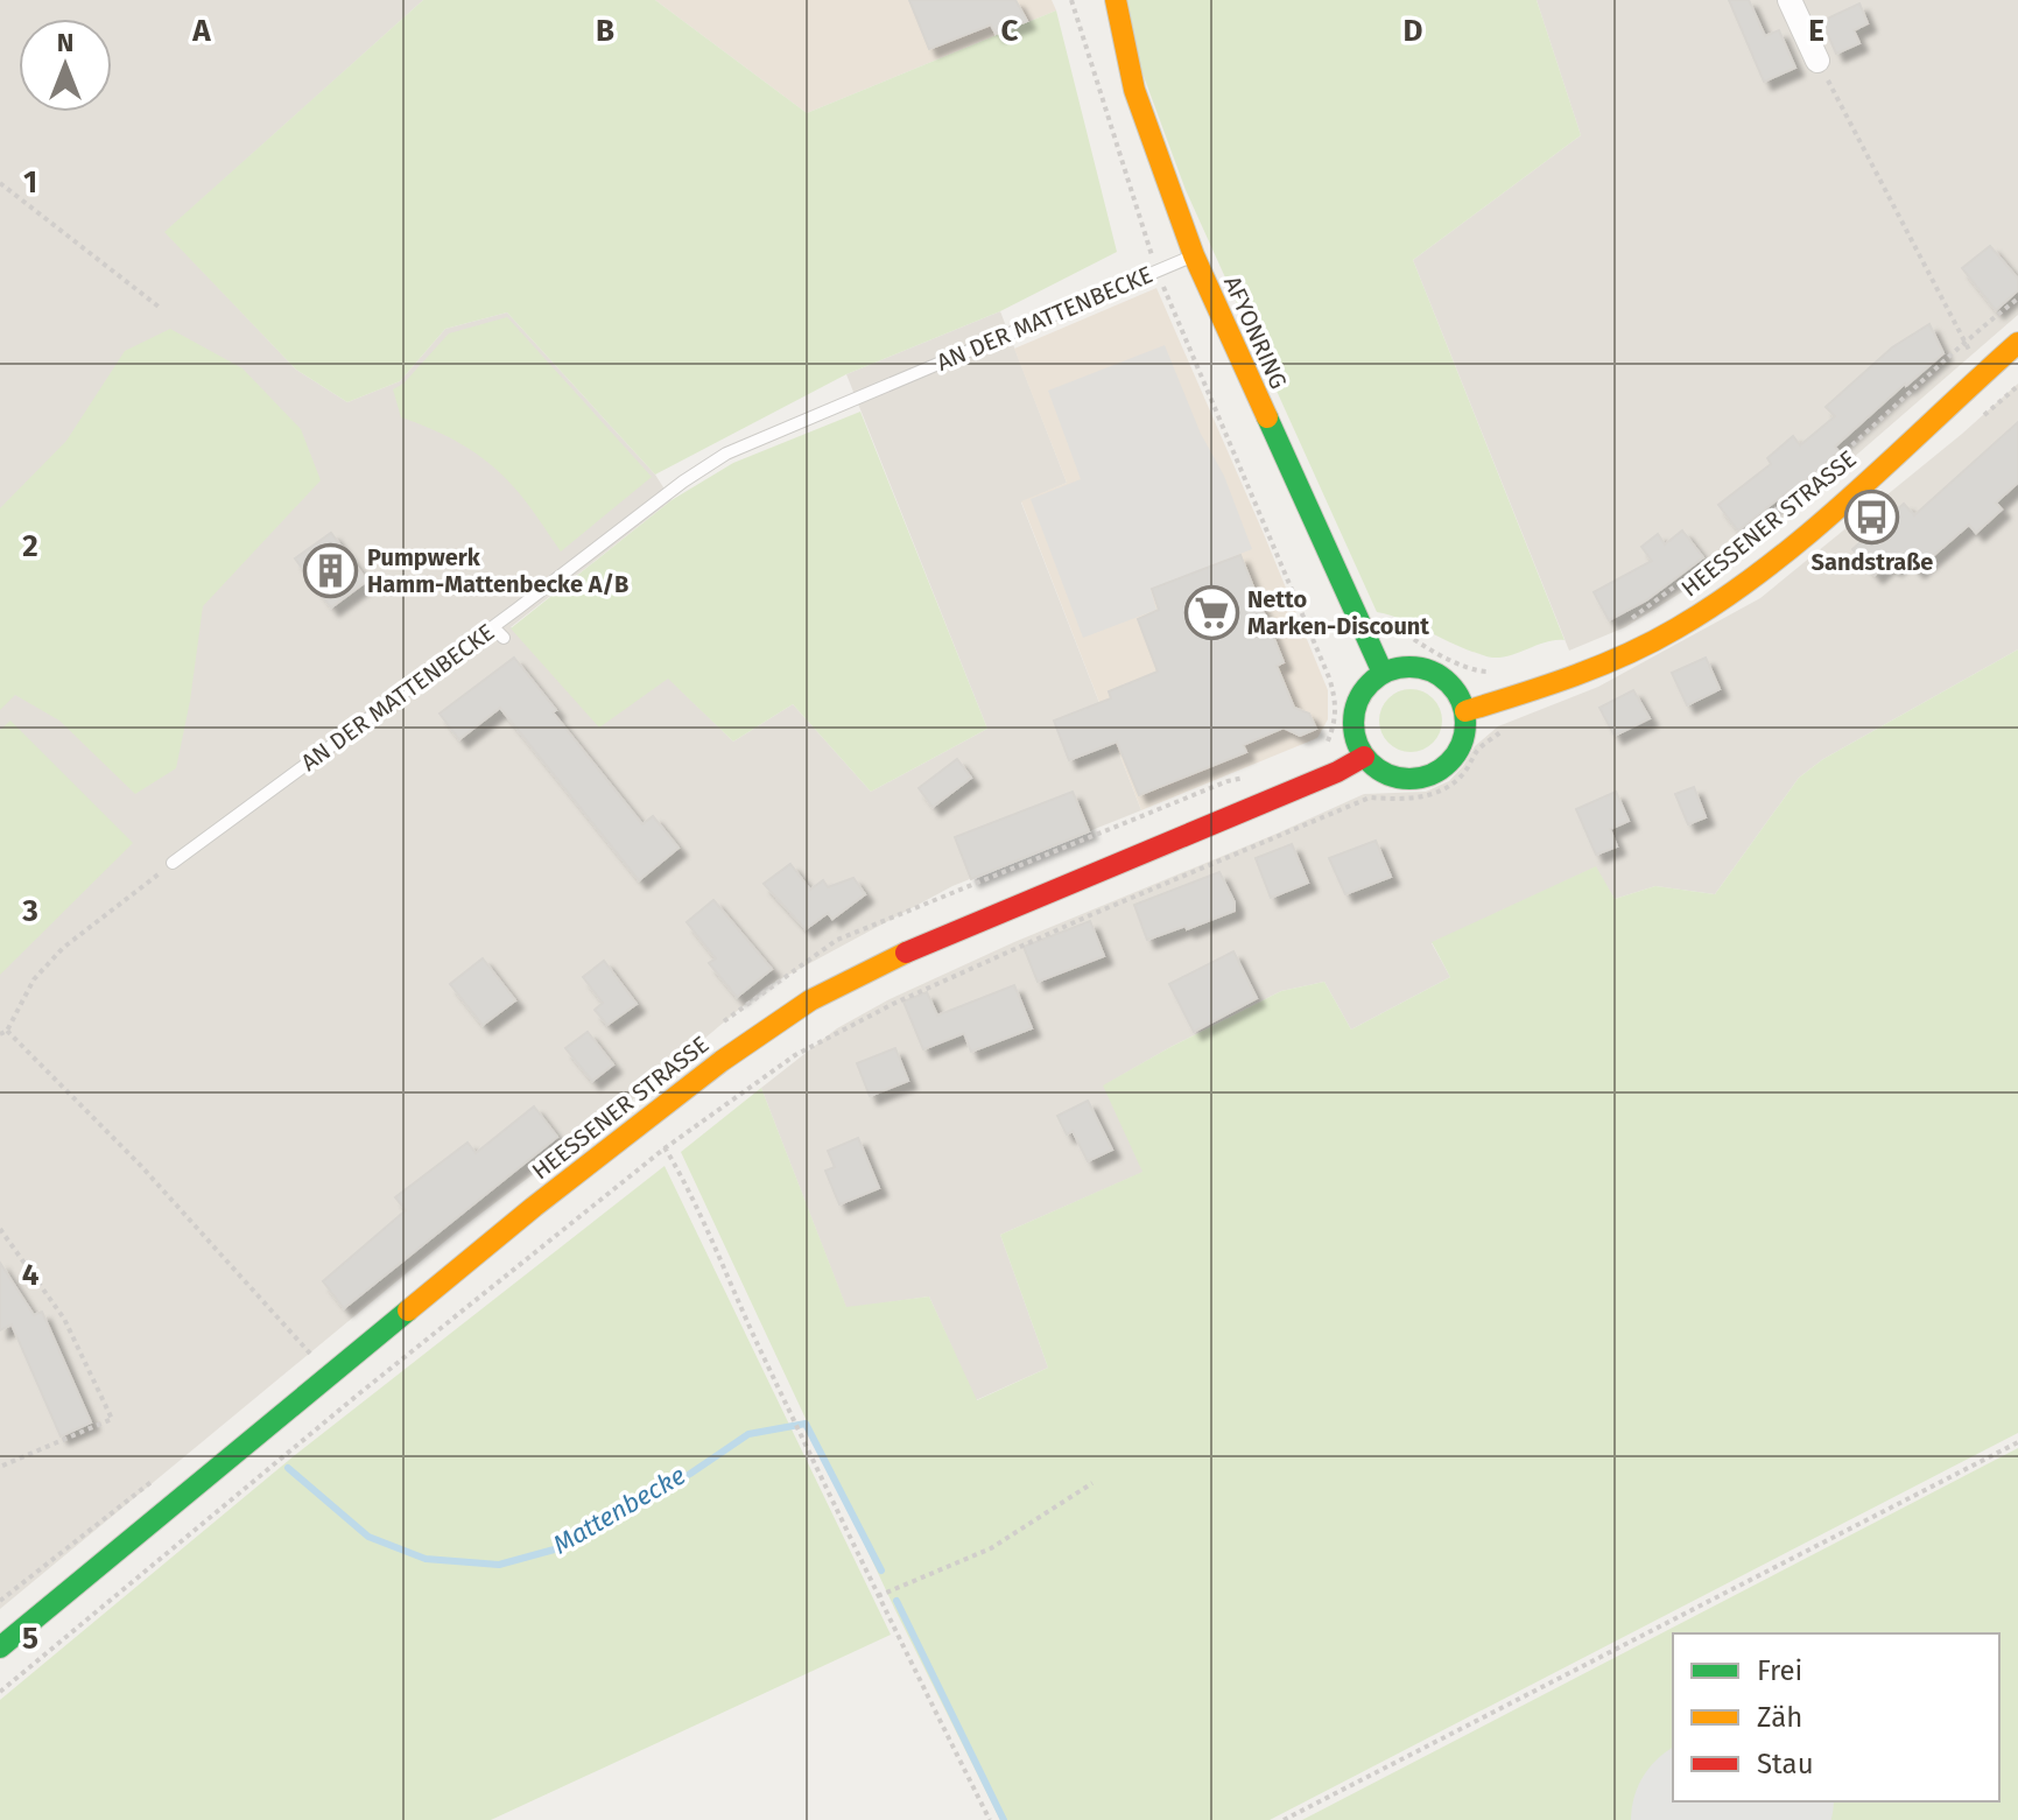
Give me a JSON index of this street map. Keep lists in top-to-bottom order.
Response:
{
  "streets": {
    "main road": ["AFYONRING", "HEESSENER STRASSE"],
    "lane": ["AN DER MATTENBECKE"]
  },
  "crossings": [
    ["AN DER MATTENBECKE", "AFYONRING"],
    ["AFYONRING", "HEESSENER STRASSE"]
  ],
  "water": ["Mattenbecke"],
  "places": {
    "bus stop": ["Sandstraße"],
    "building": ["Pumpwerk Hamm-Mattenbecke A/B"],
    "supermarket": ["Netto Marken-Discount"]
  },
  "legend": ["Frei", "Zäh", "Stau"],
  "north": "top",
  "grid": {
    "columns": [
      "A",
      "B",
      "C",
      "D",
      "E"
    ],
    "rows": [
      "1",
      "2",
      "3",
      "4",
      "5"
    ]
  }
}
